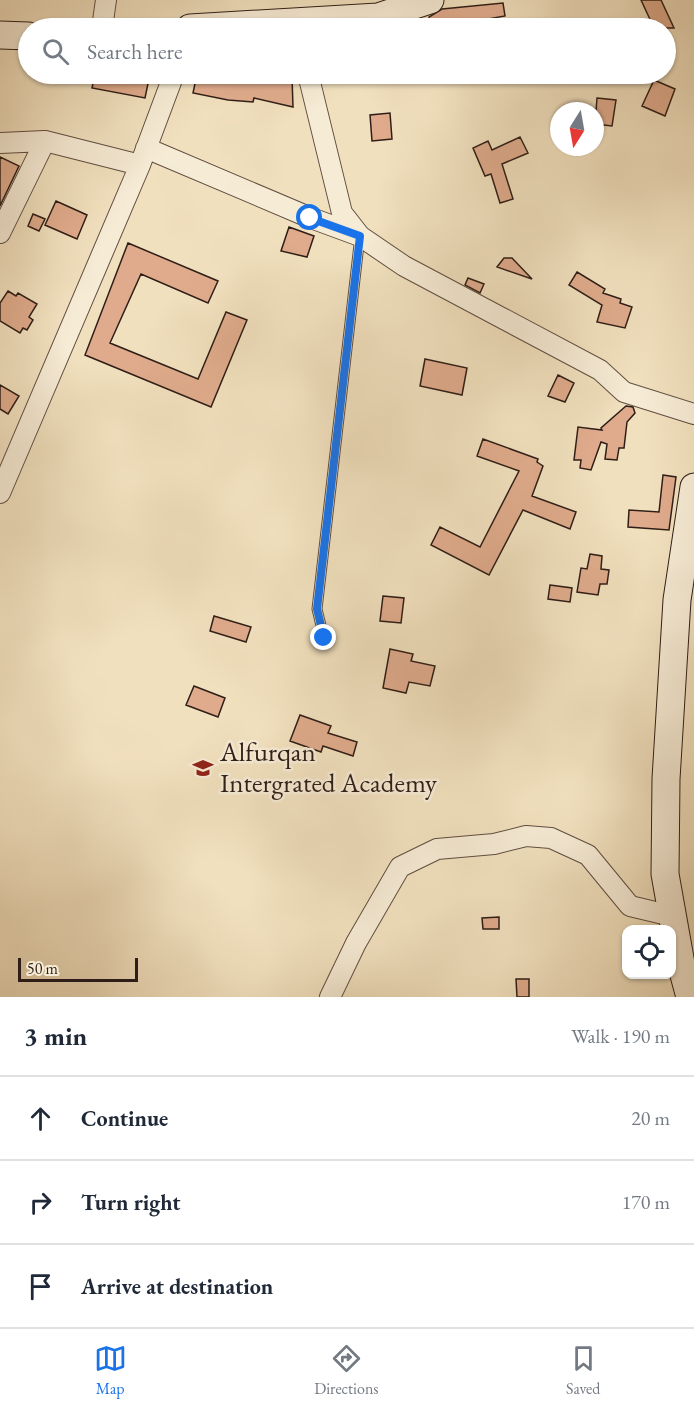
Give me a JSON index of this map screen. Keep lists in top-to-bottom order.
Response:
{
  "places": {
    "school or university": ["Alfurqan Intergrated Academy"]
  },
  "scale_bar": "50 m",
  "north": "bottom",
  "page": {
    "search": "Search here",
    "scale": "50 m",
    "heading": ["3 min", "Walk · 190 m"],
    "list": [
      ["Continue", "20 m"],
      ["Turn right", "170 m"],
      "Arrive at destination"
    ],
    "nav": ["Map", "Directions", "Saved"]
  }
}
